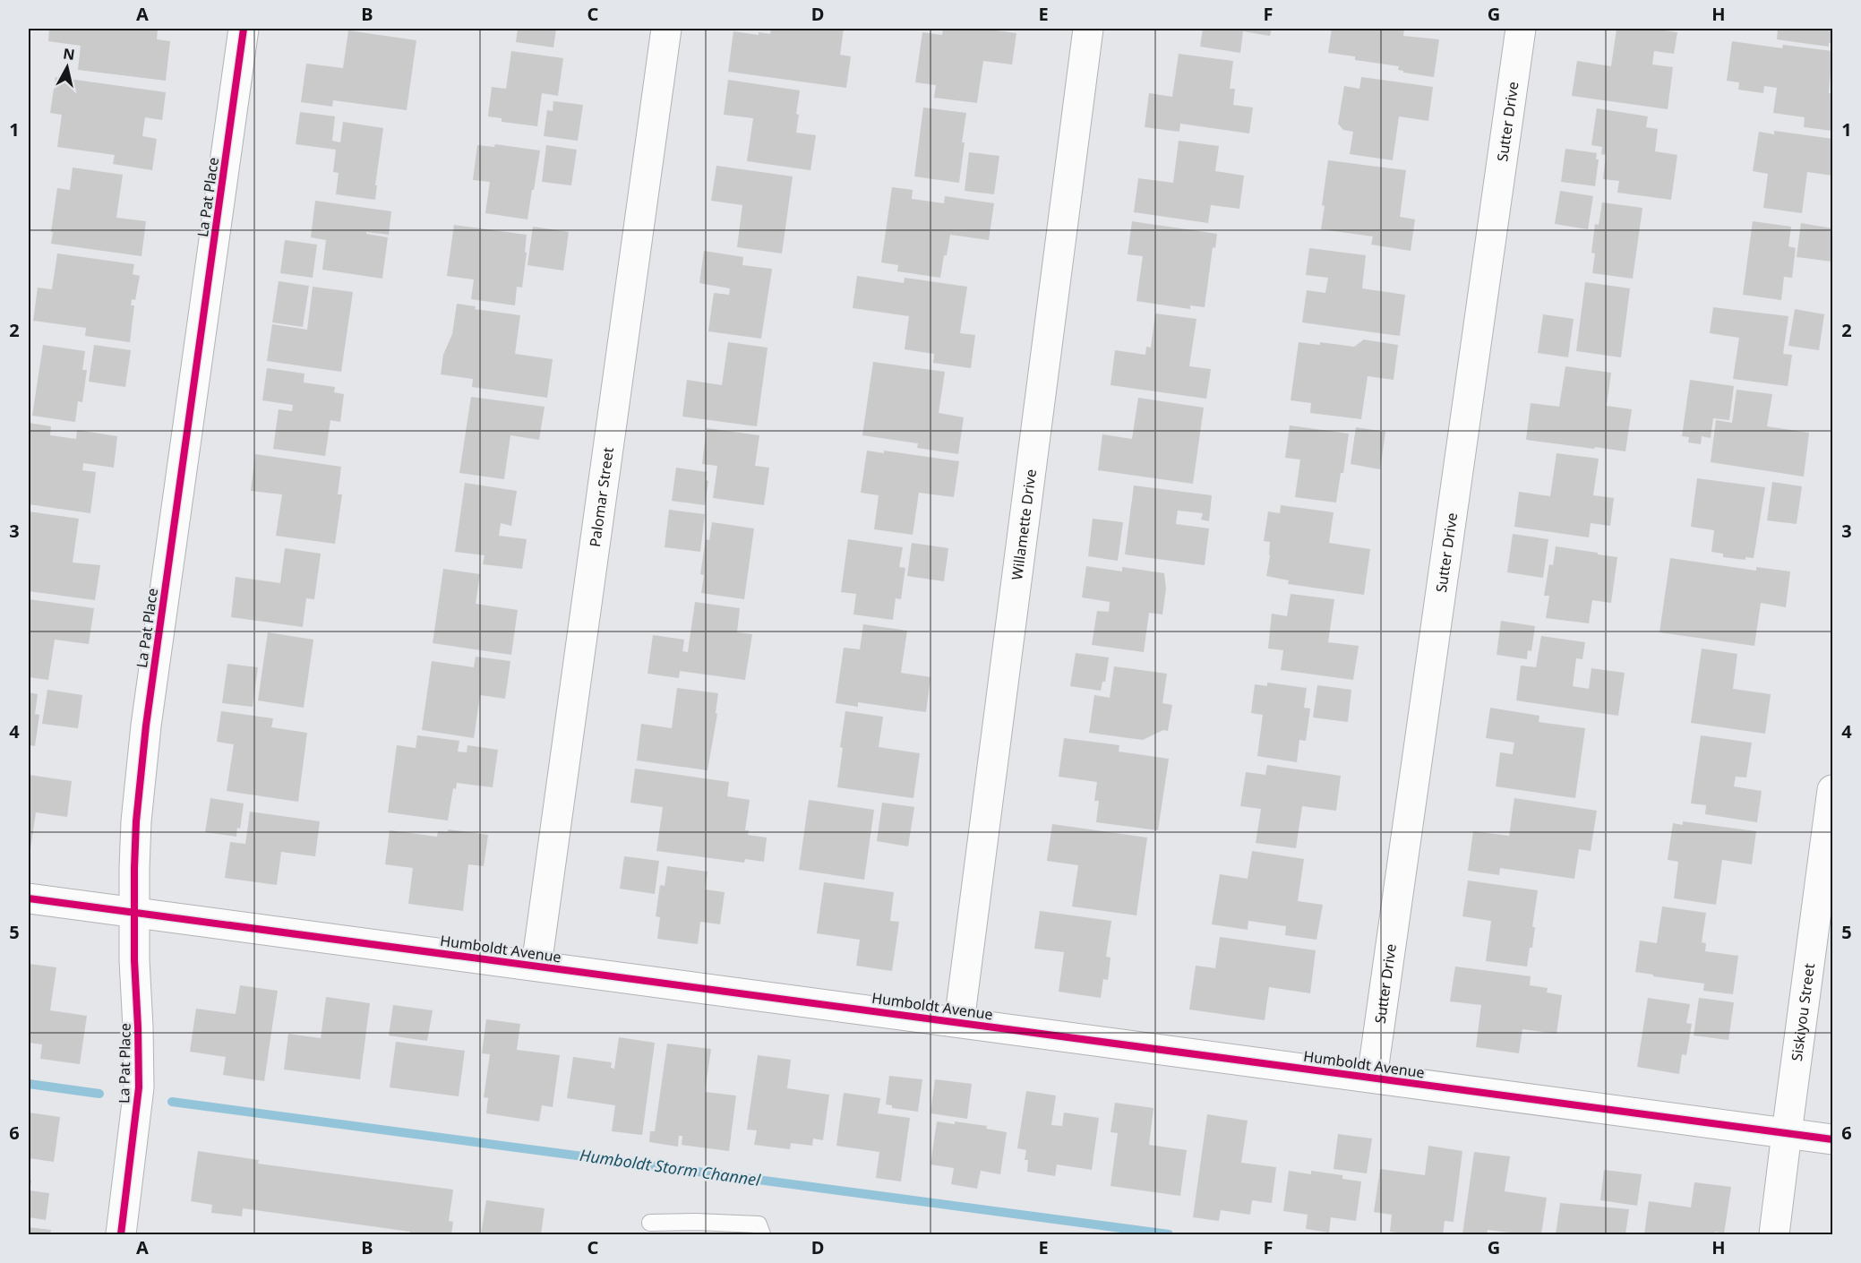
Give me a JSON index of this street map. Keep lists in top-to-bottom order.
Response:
{
  "streets": {
    "street": [
      "Sutter Drive",
      "La Pat Place",
      "Palomar Street",
      "Willamette Drive",
      "Humboldt Avenue",
      "Siskiyou Street"
    ]
  },
  "crossings": [
    ["Sutter Drive", "Humboldt Avenue"],
    ["La Pat Place", "Humboldt Avenue"],
    ["Palomar Street", "Humboldt Avenue"],
    ["Willamette Drive", "Humboldt Avenue"],
    ["Humboldt Avenue", "Siskiyou Street"]
  ],
  "water": ["Humboldt Storm Channel"],
  "north": "top",
  "grid": {
    "columns": [
      "A",
      "B",
      "C",
      "D",
      "E",
      "F",
      "G",
      "H"
    ],
    "rows": [
      "1",
      "2",
      "3",
      "4",
      "5",
      "6"
    ]
  }
}
